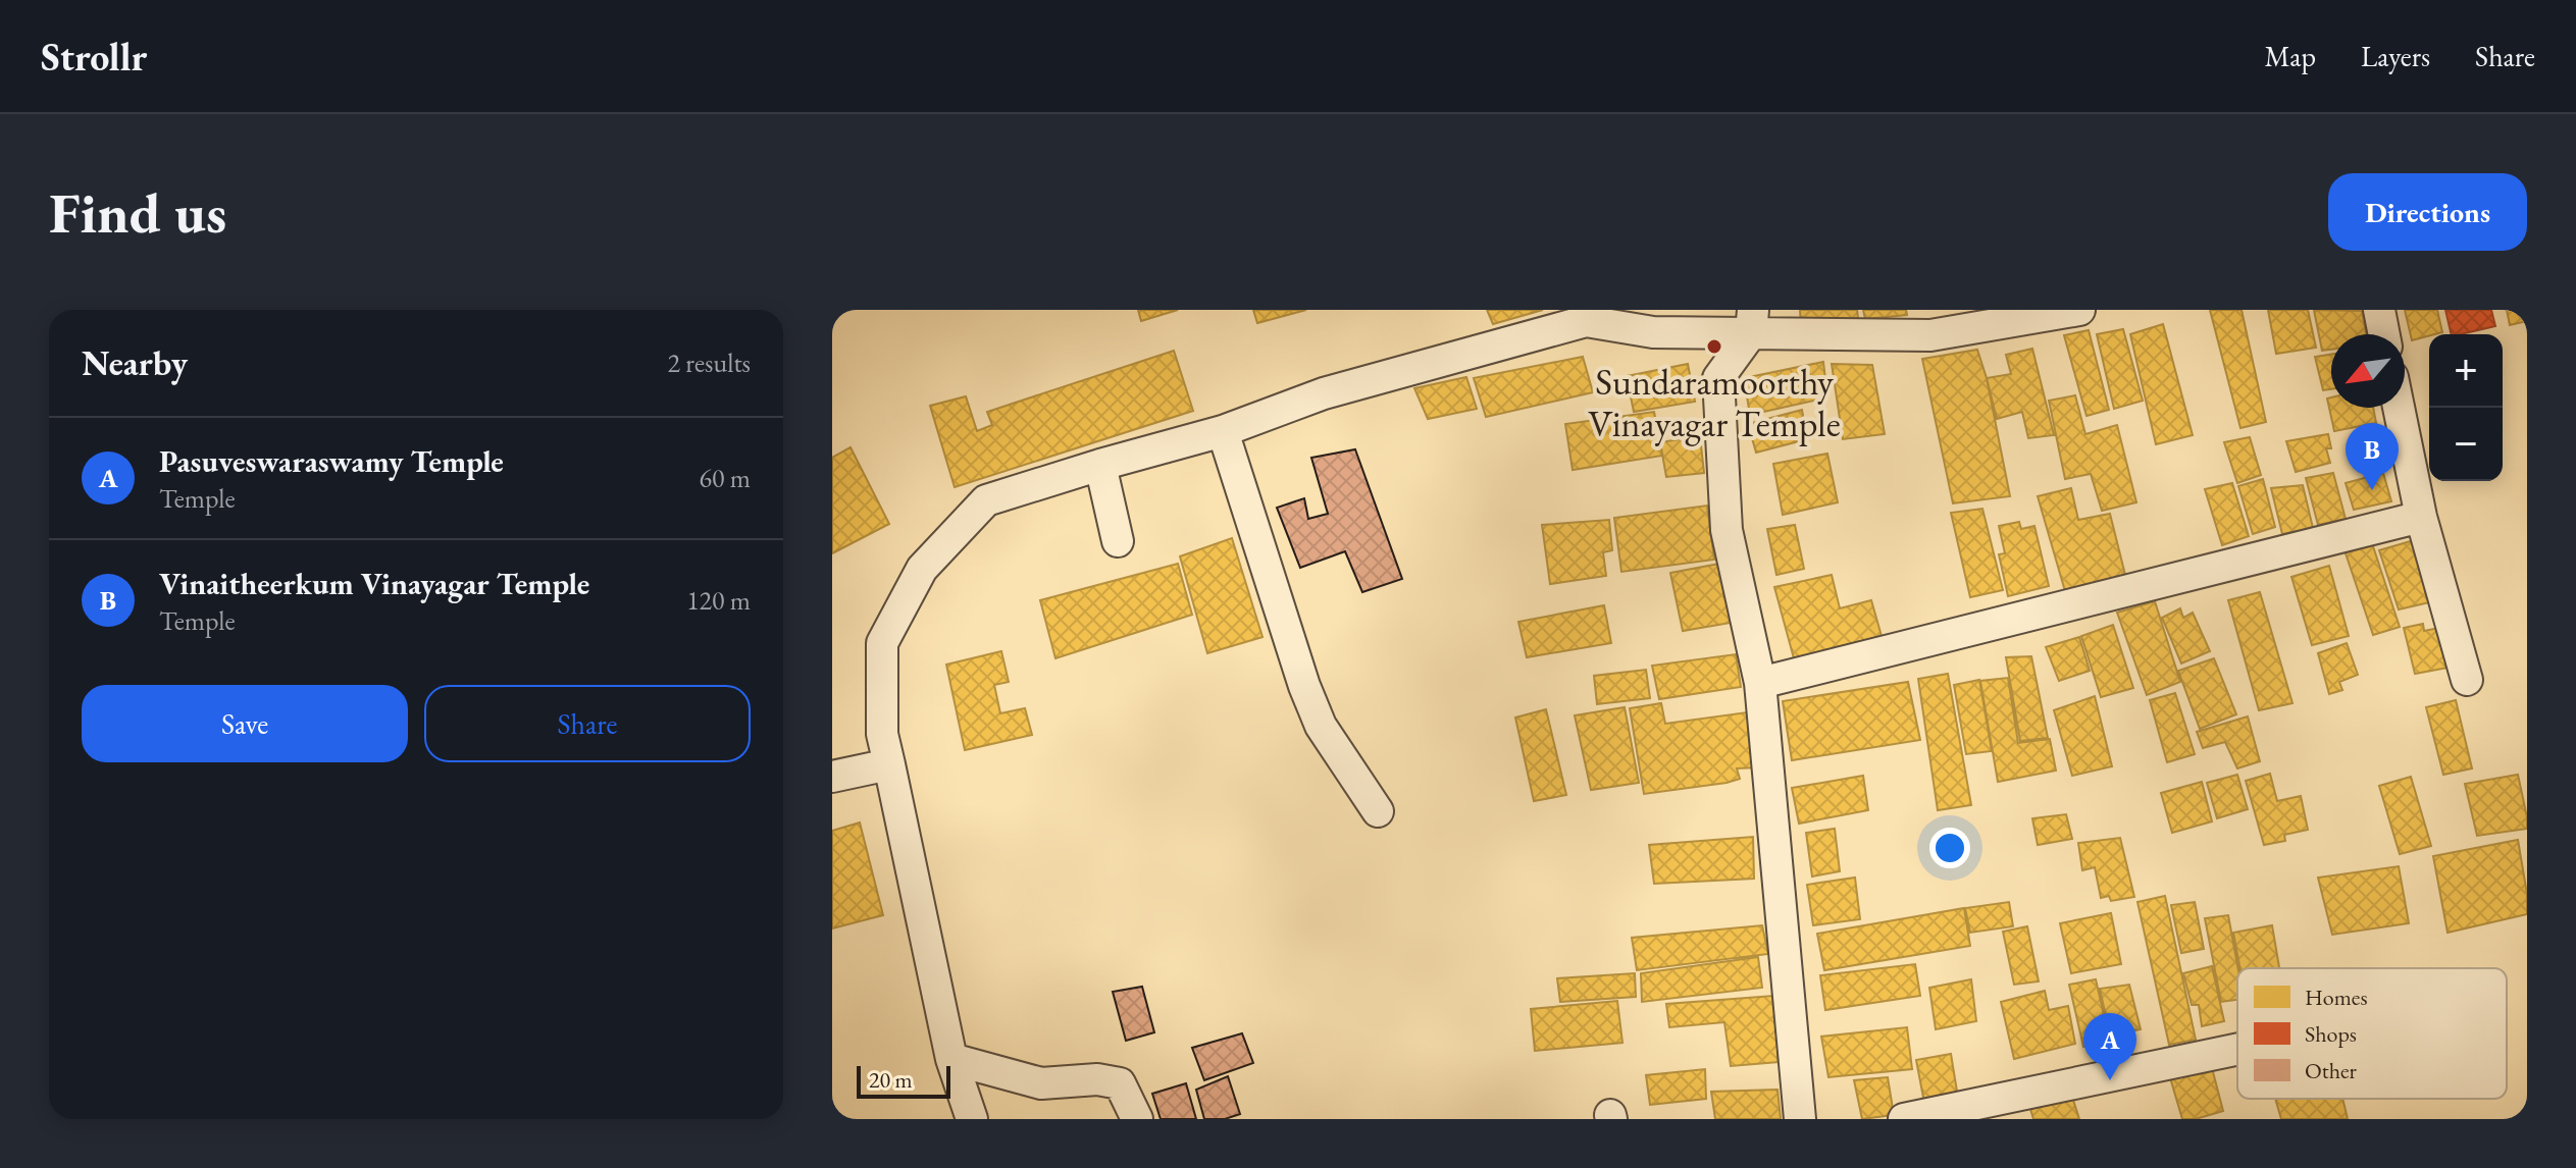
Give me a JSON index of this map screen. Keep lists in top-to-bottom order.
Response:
{
  "places": ["Sundaramoorthy Vinayagar Temple"],
  "legend": ["Homes", "Shops", "Other"],
  "scale_bar": "20 m",
  "north": "bottom left",
  "page": {
    "header": "Strollr",
    "nav": ["Map", "Layers", "Share"],
    "buttons": [
      "Directions",
      ["Save", "Share"]
    ],
    "title": "Find us",
    "heading": ["Nearby", "2 results"],
    "map_buttons": ["+", "−"],
    "list": [
      {
        "mark": "A",
        "name": "Pasuveswaraswamy Temple",
        "note": "Temple",
        "value": "60 m"
      },
      {
        "mark": "B",
        "name": "Vinaitheerkum Vinayagar Temple",
        "note": "Temple",
        "value": "120 m"
      }
    ],
    "pins": ["B", "A"],
    "scale": "20 m"
  }
}
